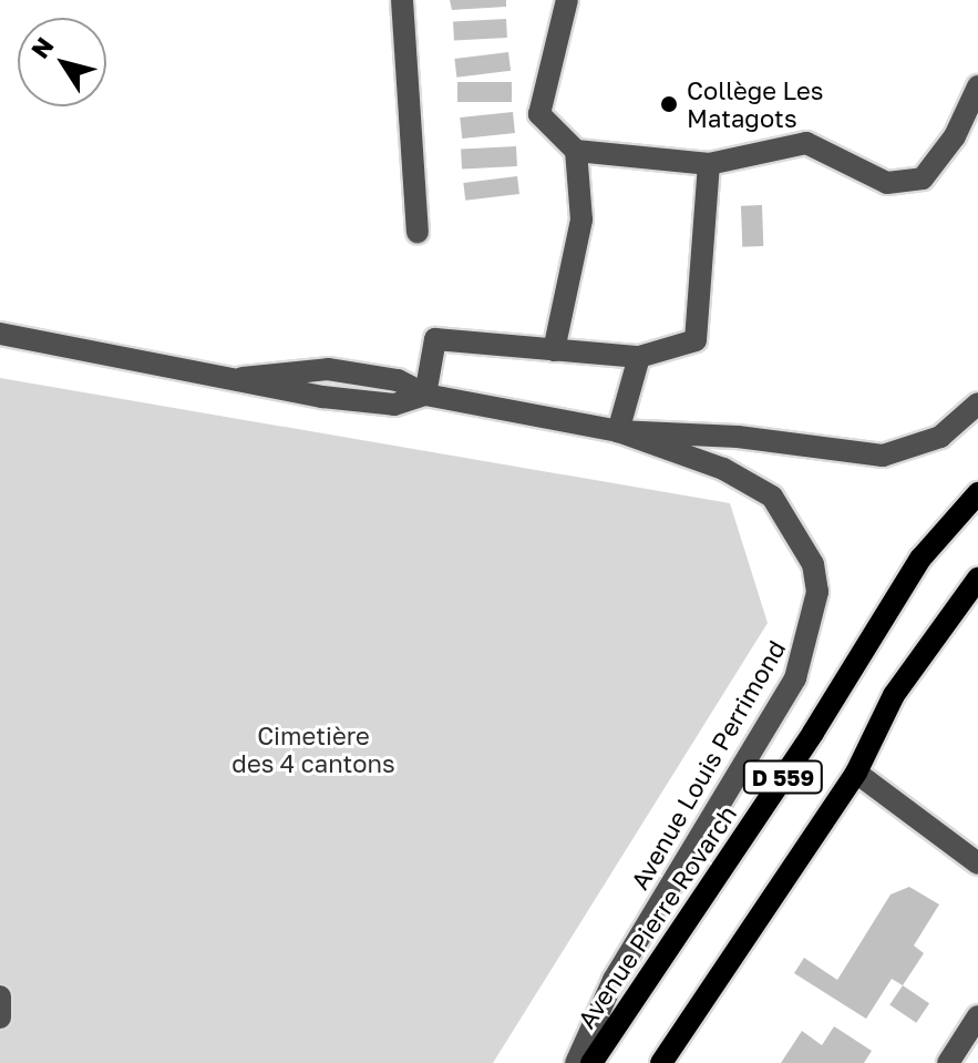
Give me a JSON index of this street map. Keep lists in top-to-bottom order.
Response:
{
  "streets": {
    "main road": ["D 559", "Avenue Pierre Rovarch"],
    "street": ["Avenue Louis Perrimond"]
  },
  "parks": ["Cimetière des 4 cantons"],
  "places": ["Collège Les Matagots"],
  "north": "top left"
}
